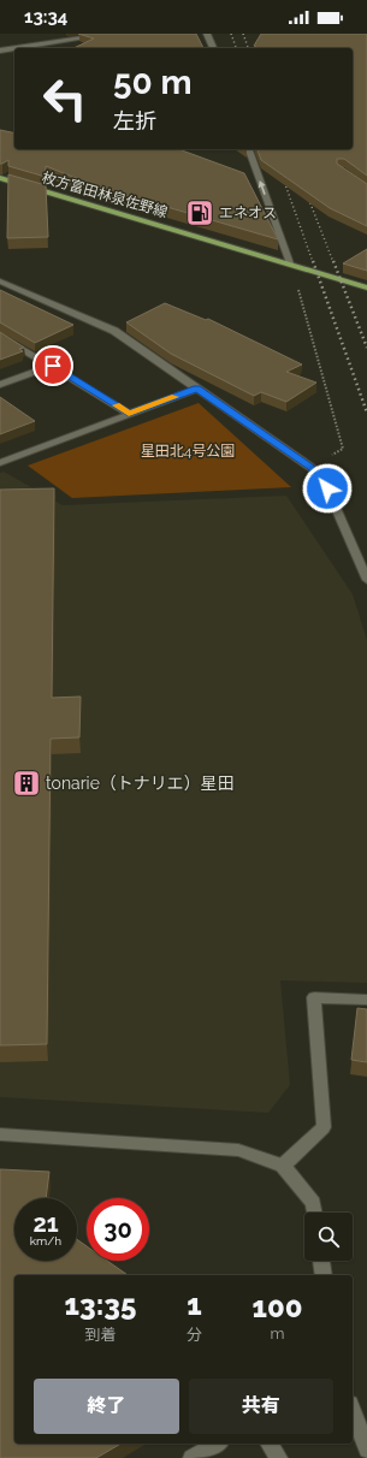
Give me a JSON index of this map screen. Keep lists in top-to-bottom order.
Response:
{
  "streets": {
    "main road": ["枚方富田林泉佐野線"]
  },
  "parks": ["星田北4号公園"],
  "places": {
    "fuel station": ["エネオス"],
    "building": ["tonarie（トナリエ）星田"]
  },
  "page": {
    "status": "13:34",
    "turn": ["50 m", "左折"],
    "speed": "21 km/h",
    "limit": "30",
    "eta": [
      "13:35",
      "到着",
      "1",
      "分",
      "100",
      "m"
    ],
    "buttons": ["終了", "共有"]
  }
}
